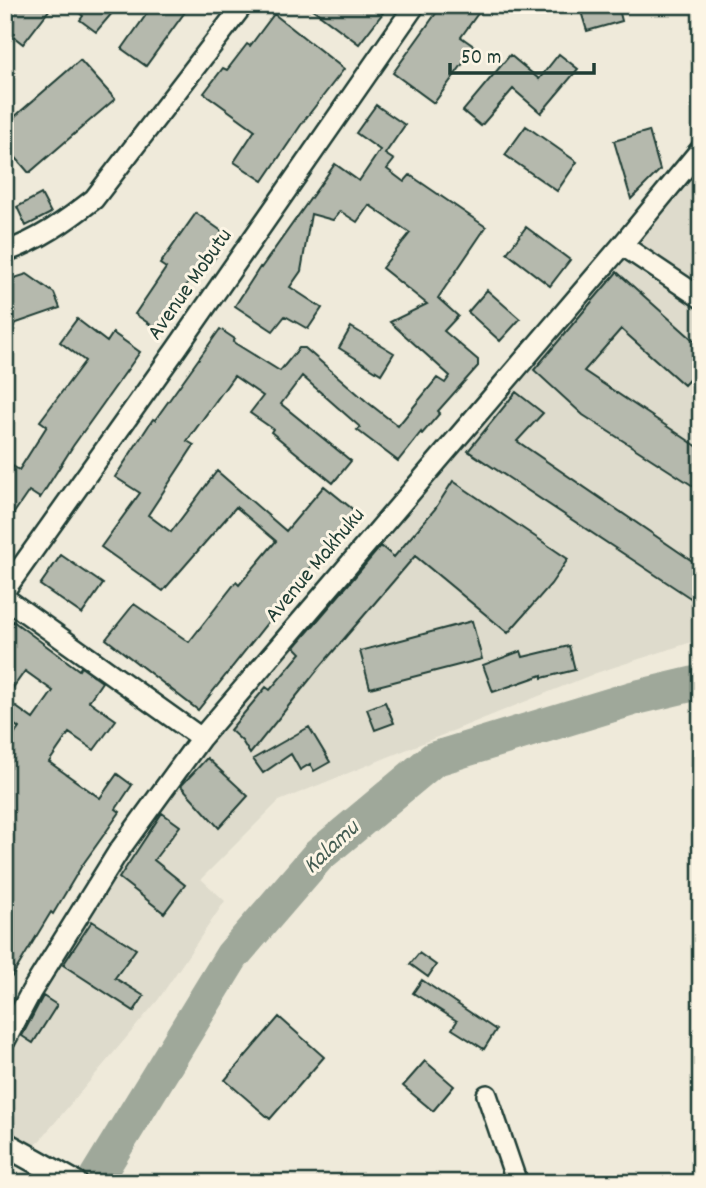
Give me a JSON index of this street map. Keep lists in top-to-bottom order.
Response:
{
  "streets": {
    "street": ["Avenue Mobutu", "Avenue Makhuku"]
  },
  "water": ["Kalamu"],
  "scale_bar": "50 m"
}
